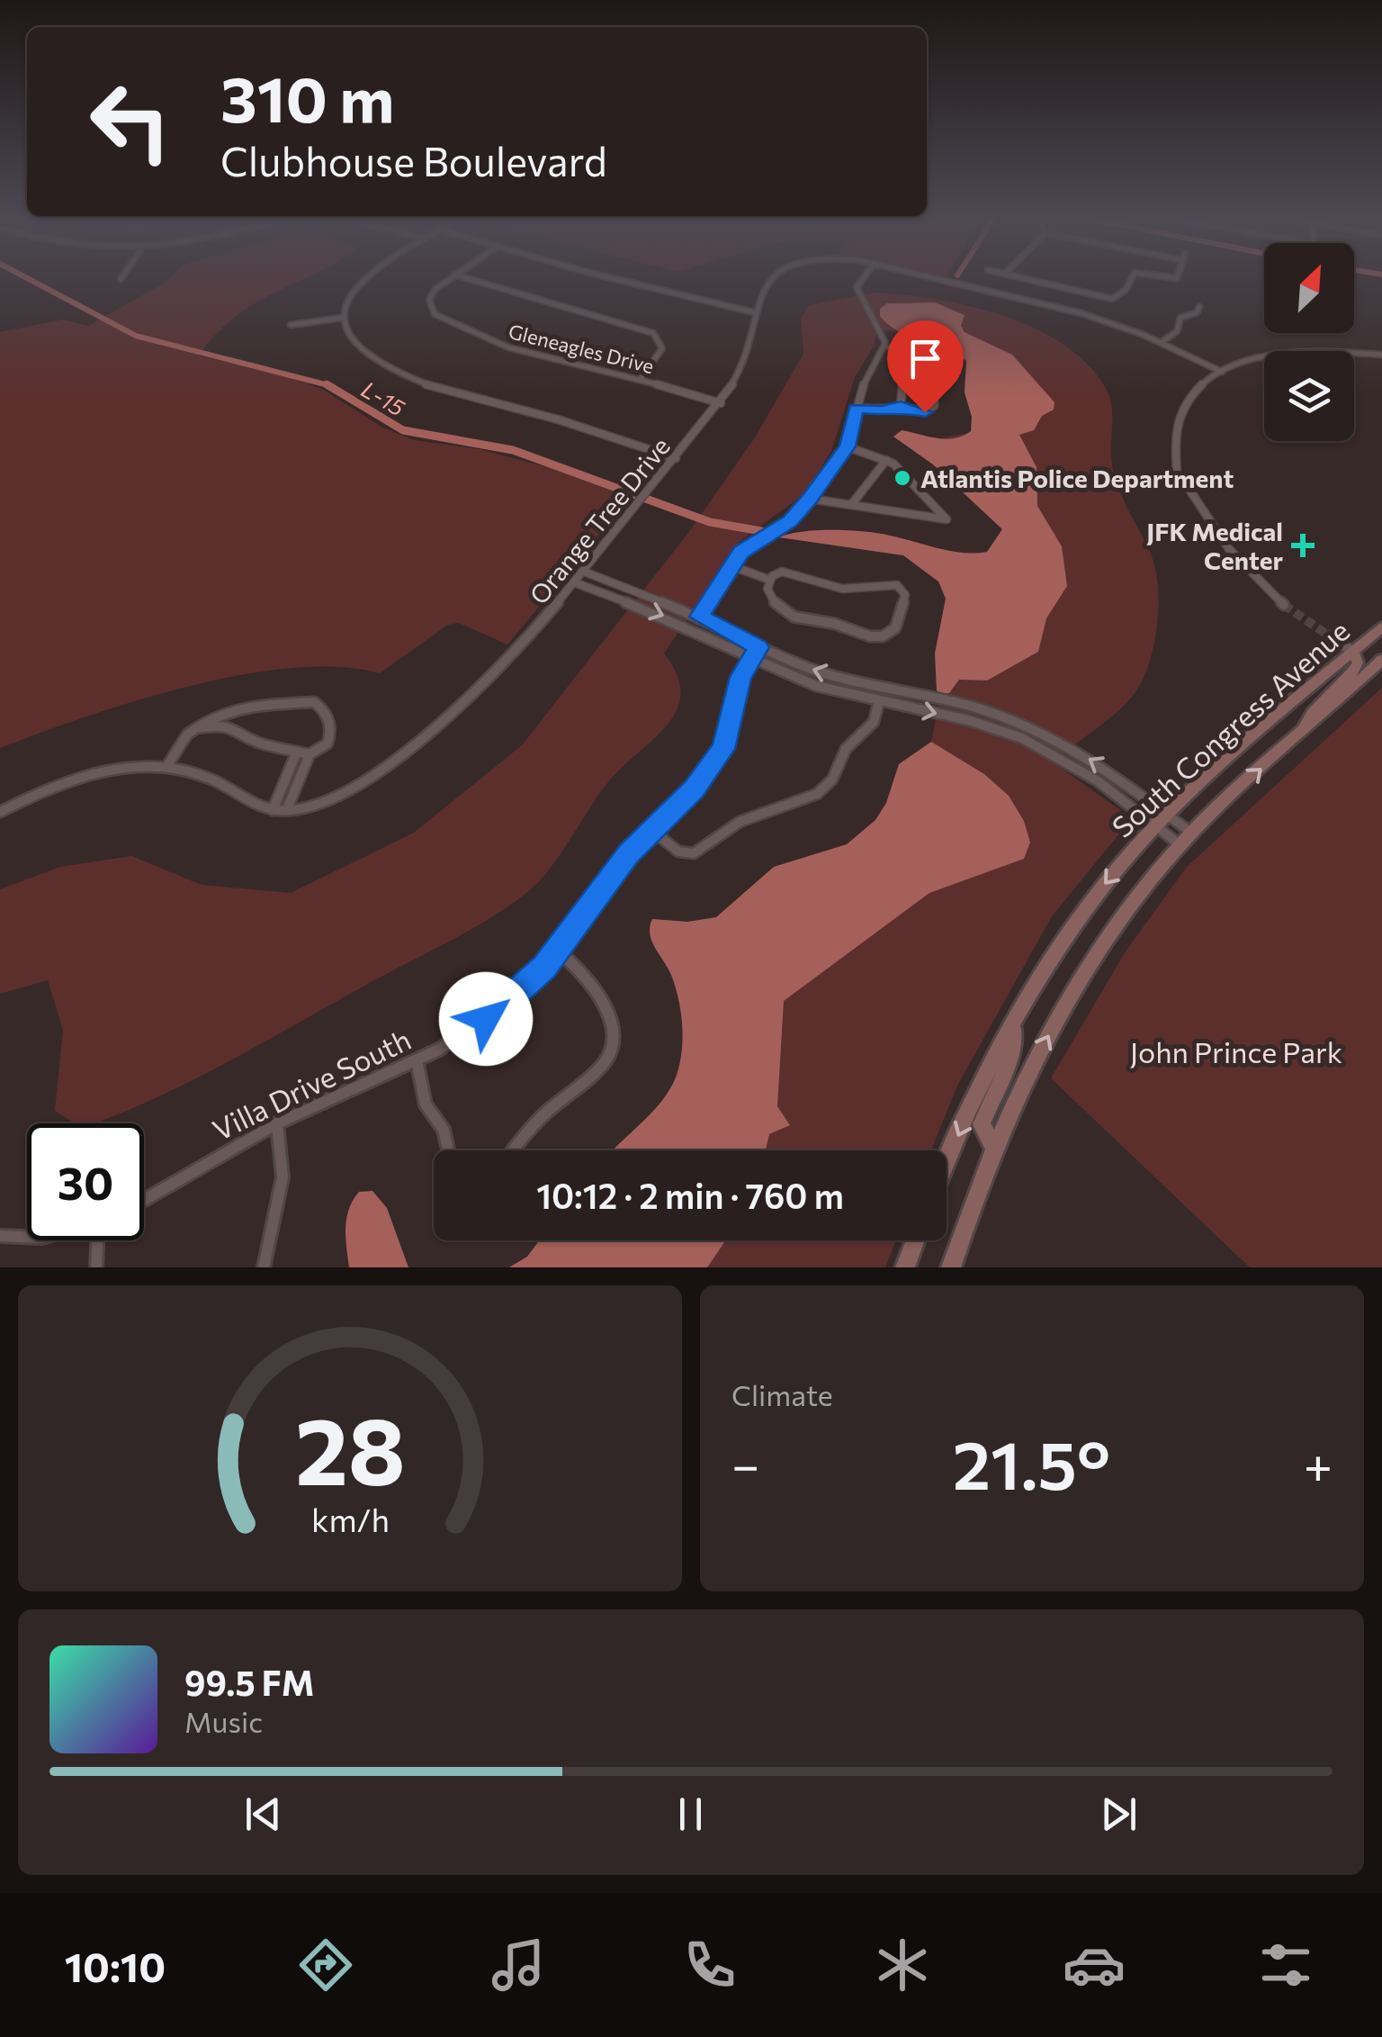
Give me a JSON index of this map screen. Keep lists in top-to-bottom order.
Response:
{
  "streets": {
    "main road": ["South Congress Avenue"],
    "street": ["Gleneagles Drive", "Orange Tree Drive", "Villa Drive South"]
  },
  "crossings": [
    ["Gleneagles Drive", "Orange Tree Drive"]
  ],
  "water": ["L-15"],
  "parks": ["John Prince Park"],
  "places": {
    "other": ["Atlantis Police Department"],
    "health": ["JFK Medical Center"]
  },
  "north": "top right",
  "page": {
    "turn": ["310 m", "Clubhouse Boulevard"],
    "limit": "30",
    "trip": "10:12 · 2 min · 760 m",
    "tile": "Climate",
    "heat": ["−", "21.5°", "+"],
    "song": ["99.5 FM", "Music"],
    "tabs": "10:10",
    "gauge": ["28", "km/h"]
  }
}
